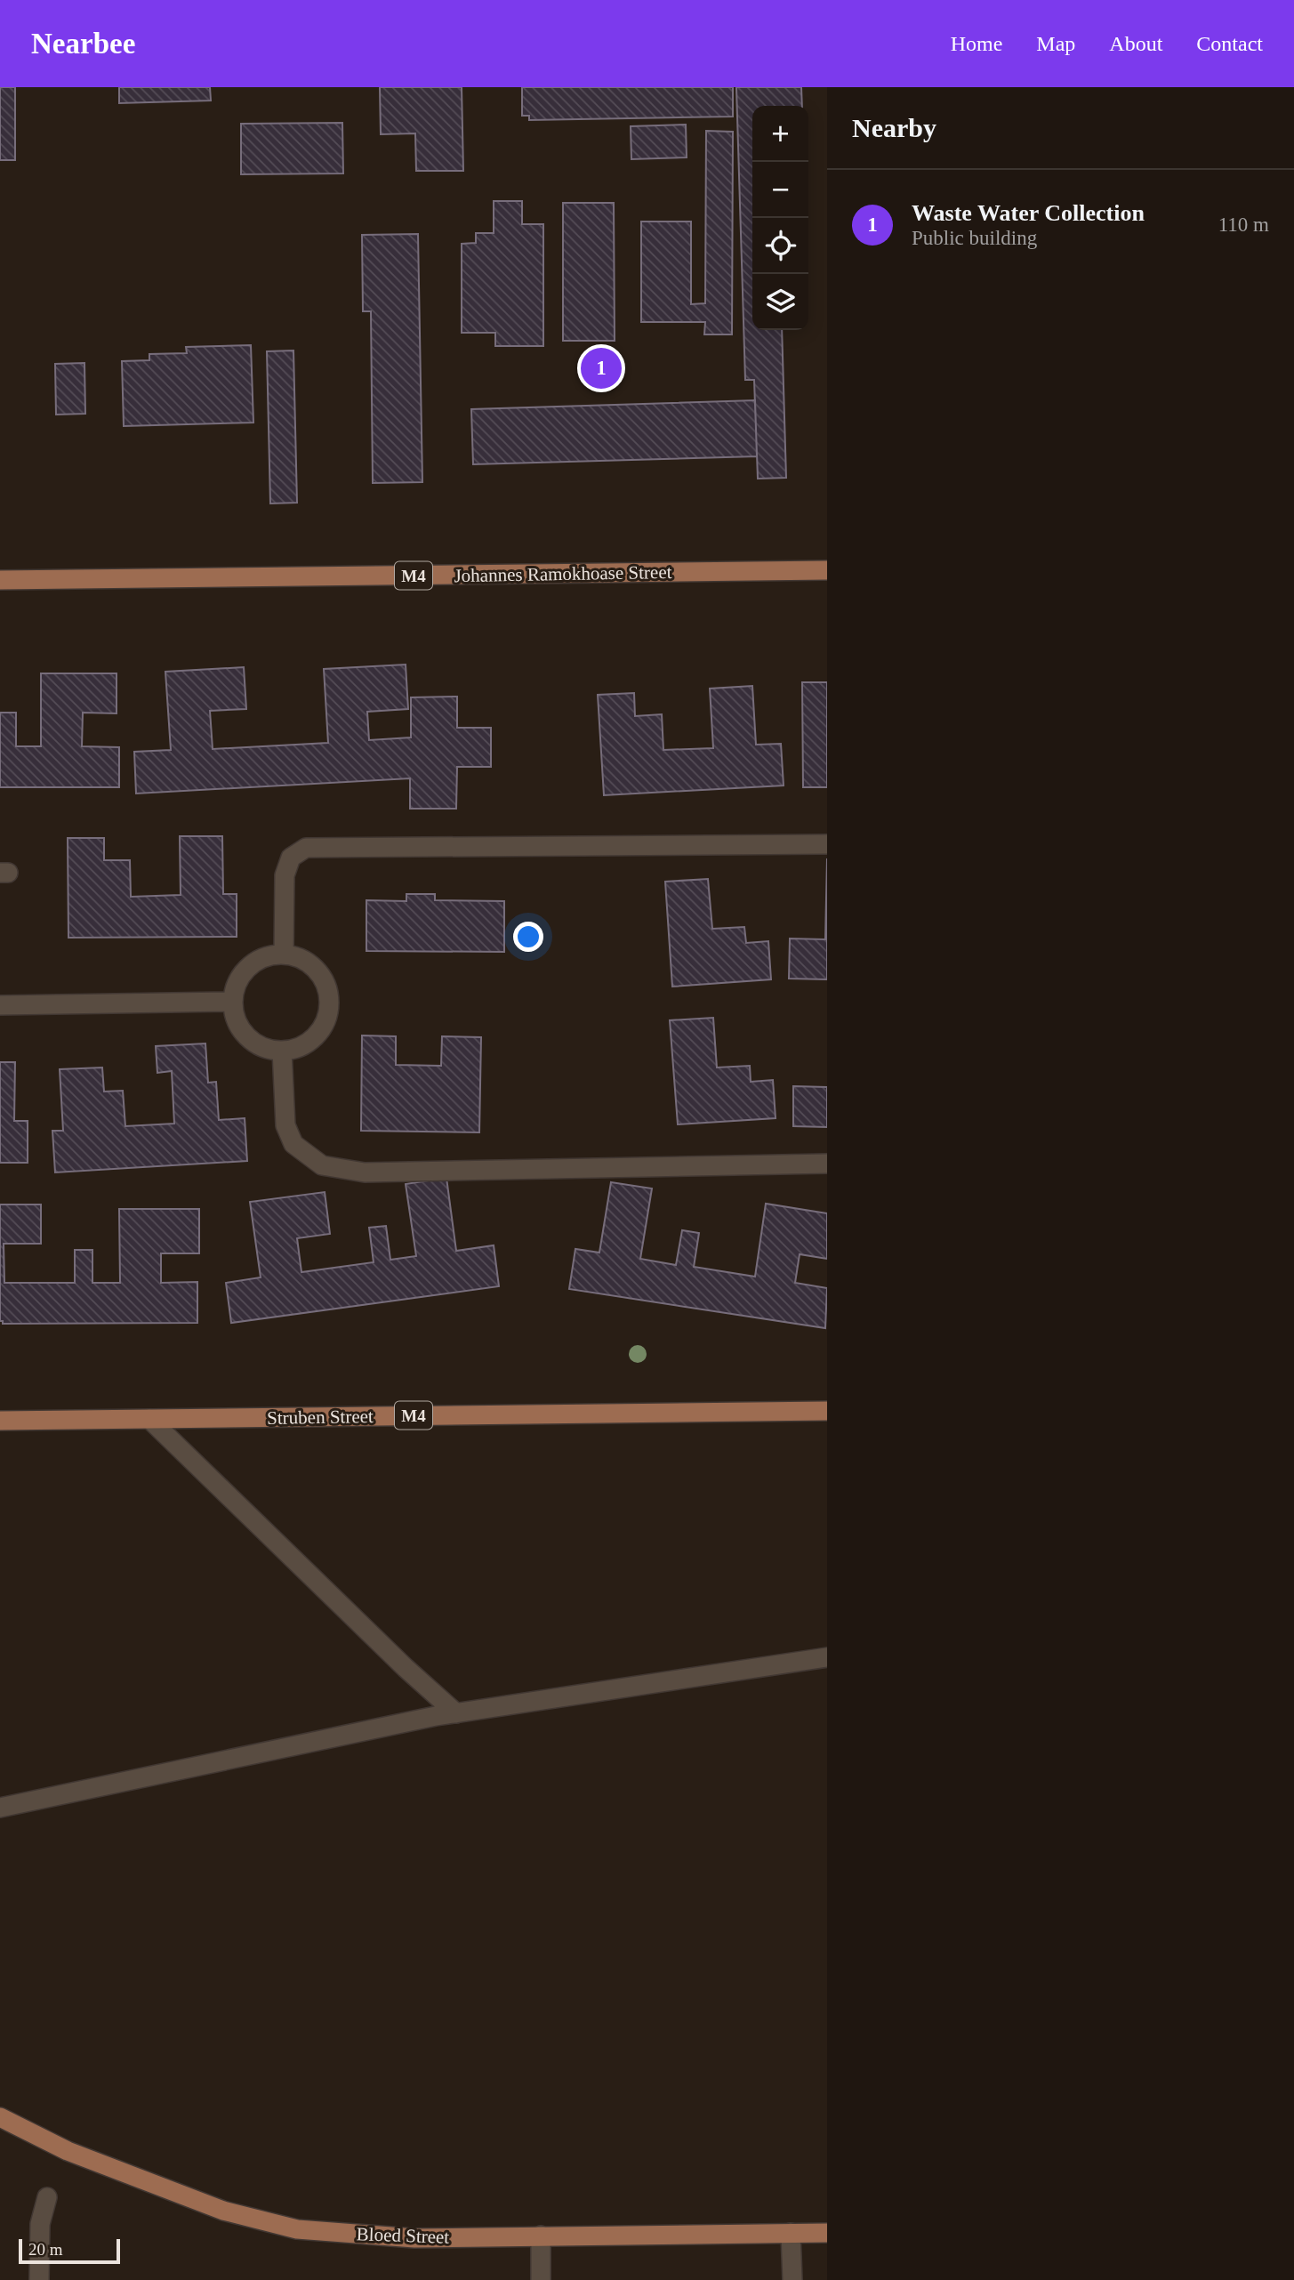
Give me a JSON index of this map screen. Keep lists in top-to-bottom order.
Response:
{
  "streets": {
    "main road": [
      "Johannes Ramokhoase Street",
      "M4",
      "Struben Street",
      "Bloed Street"
    ]
  },
  "scale_bar": "20 m",
  "page": {
    "header": "Nearbee",
    "nav": [
      "Home",
      "Map",
      "About",
      "Contact"
    ],
    "heading": "Nearby",
    "map_buttons": ["+", "−"],
    "list": [
      {
        "mark": "1",
        "name": "Waste Water Collection",
        "note": "Public building",
        "value": "110 m"
      }
    ],
    "pins": "1",
    "scale": "20 m"
  }
}
